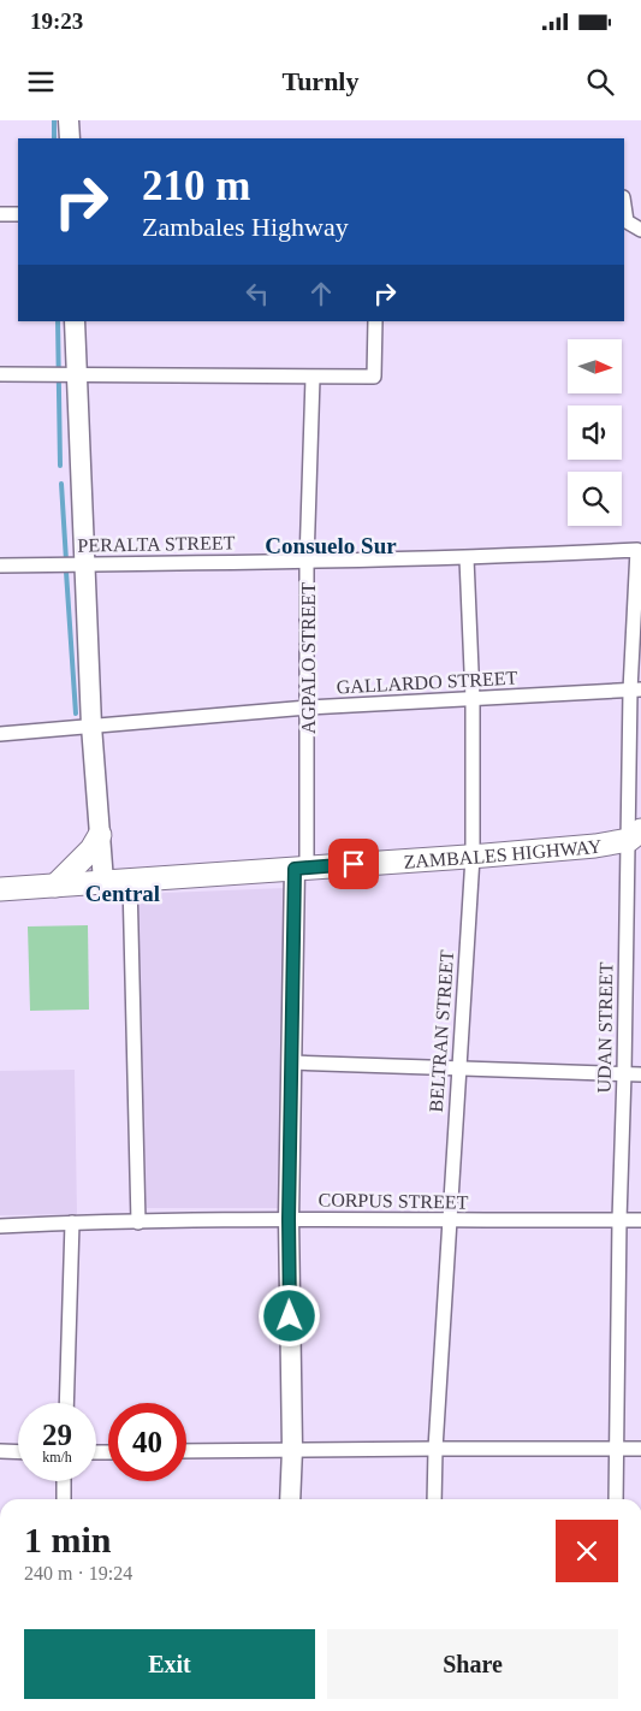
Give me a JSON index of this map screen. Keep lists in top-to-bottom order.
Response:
{
  "streets": {
    "main road": ["ZAMBALES HIGHWAY"],
    "street": [
      "PERALTA STREET",
      "AGPALO STREET",
      "GALLARDO STREET",
      "UDAN STREET",
      "BELTRAN STREET",
      "CORPUS STREET"
    ]
  },
  "crossings": [
    ["PERALTA STREET", "AGPALO STREET"],
    ["PERALTA STREET", "UDAN STREET"],
    ["PERALTA STREET", "BELTRAN STREET"],
    ["AGPALO STREET", "GALLARDO STREET"],
    ["AGPALO STREET", "ZAMBALES HIGHWAY"],
    ["AGPALO STREET", "CORPUS STREET"],
    ["GALLARDO STREET", "UDAN STREET"],
    ["GALLARDO STREET", "BELTRAN STREET"],
    ["ZAMBALES HIGHWAY", "UDAN STREET"],
    ["ZAMBALES HIGHWAY", "BELTRAN STREET"],
    ["UDAN STREET", "CORPUS STREET"],
    ["BELTRAN STREET", "CORPUS STREET"]
  ],
  "districts": ["Consuelo Sur", "Central"],
  "north": "right",
  "page": {
    "status": "19:23",
    "header": "Turnly",
    "turn": ["210 m", "Zambales Highway"],
    "speed": "29 km/h",
    "limit": "40",
    "heading": ["1 min", "240 m · 19:24"],
    "buttons": ["Exit", "Share"]
  }
}
